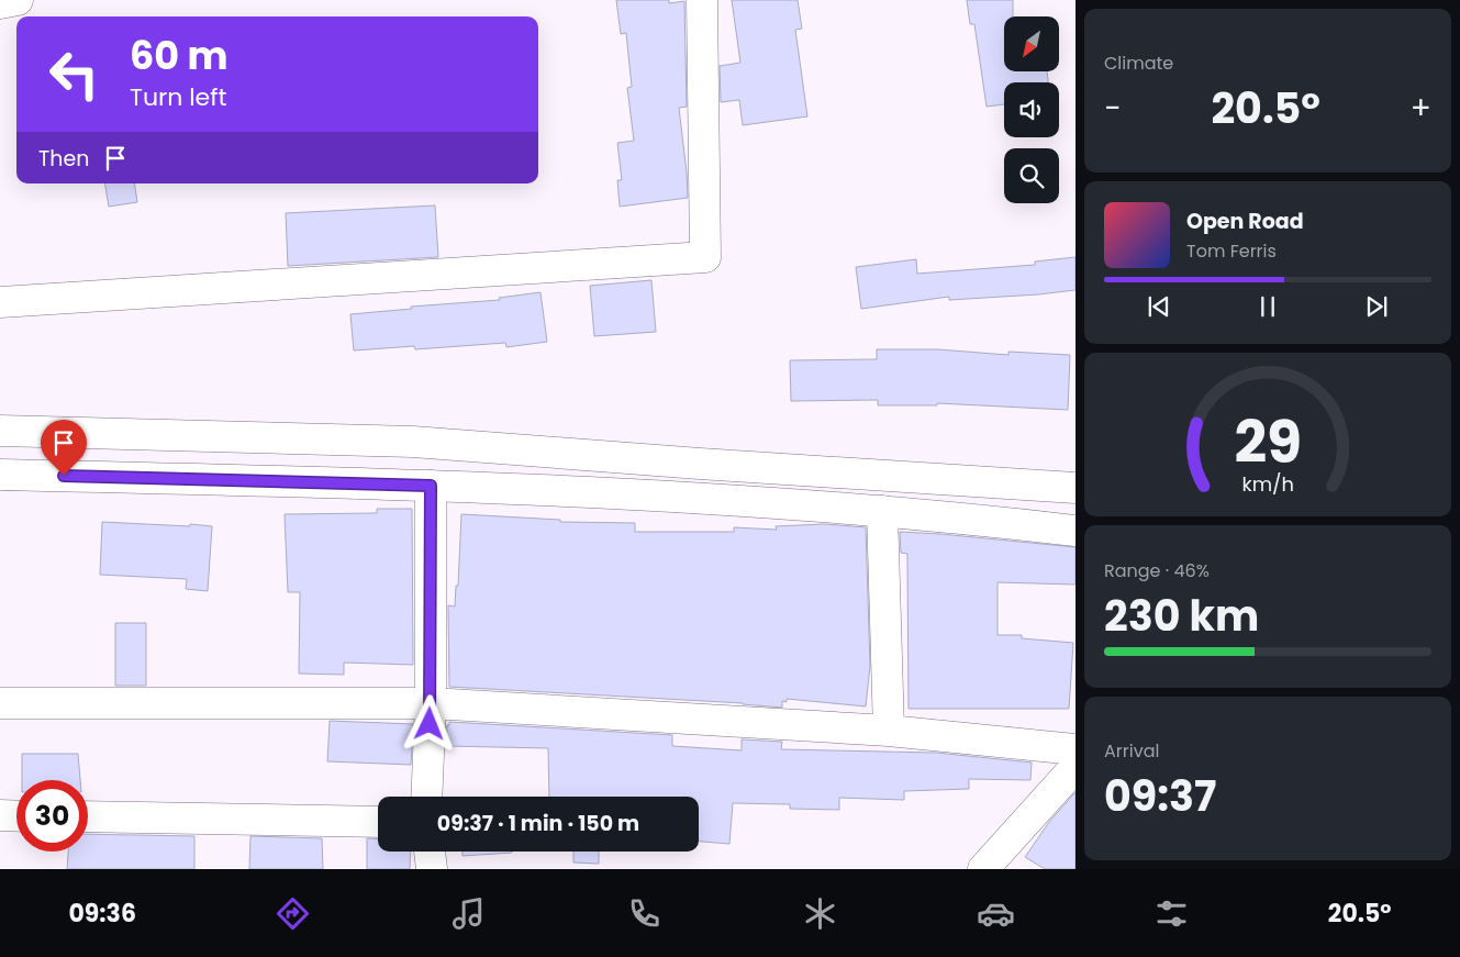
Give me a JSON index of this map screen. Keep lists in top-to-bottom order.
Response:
{
  "north": "bottom left",
  "page": {
    "tile": [
      "Climate",
      ["Range · 46%", "230 km"],
      ["Arrival", "09:37"]
    ],
    "turn": ["60 m", "Turn left"],
    "heat": ["−", "20.5°", "+"],
    "then": "Then",
    "song": ["Open Road", "Tom Ferris"],
    "limit": "30",
    "trip": "09:37 · 1 min · 150 m",
    "tabs": ["09:36", "20.5°"],
    "gauge": ["29", "km/h"]
  }
}
